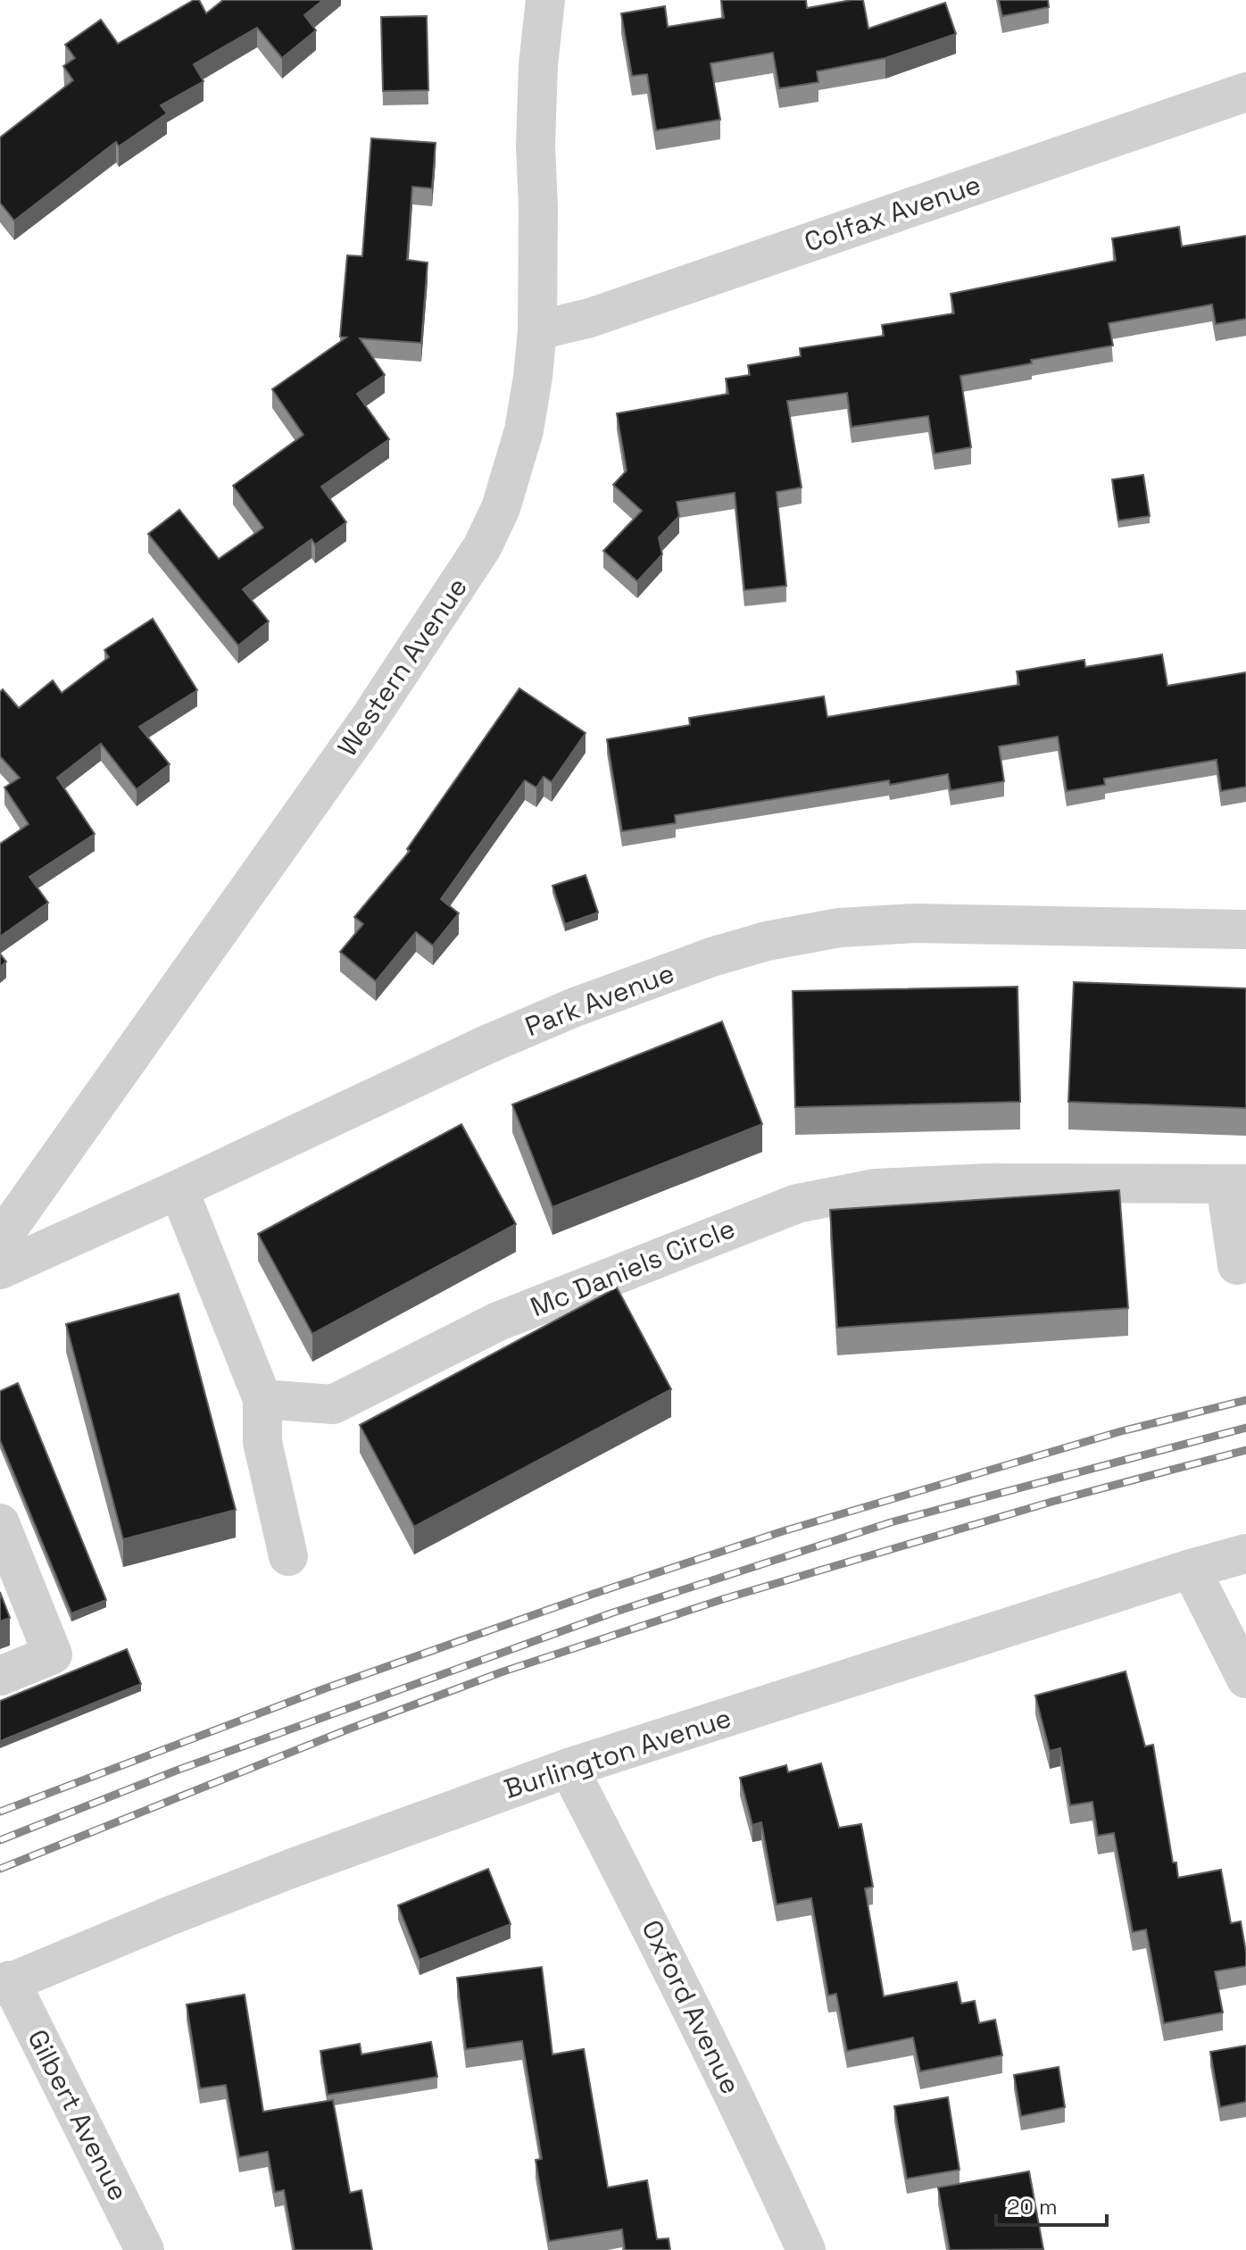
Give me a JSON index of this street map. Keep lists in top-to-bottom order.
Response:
{
  "streets": {
    "street": [
      "Colfax Avenue",
      "Western Avenue",
      "Park Avenue",
      "Mc Daniels Circle",
      "Burlington Avenue",
      "Oxford Avenue",
      "Gilbert Avenue"
    ]
  },
  "crossings": [
    ["Colfax Avenue", "Western Avenue"],
    ["Burlington Avenue", "Oxford Avenue"],
    ["Burlington Avenue", "Gilbert Avenue"]
  ],
  "scale_bar": "20 m"
}
